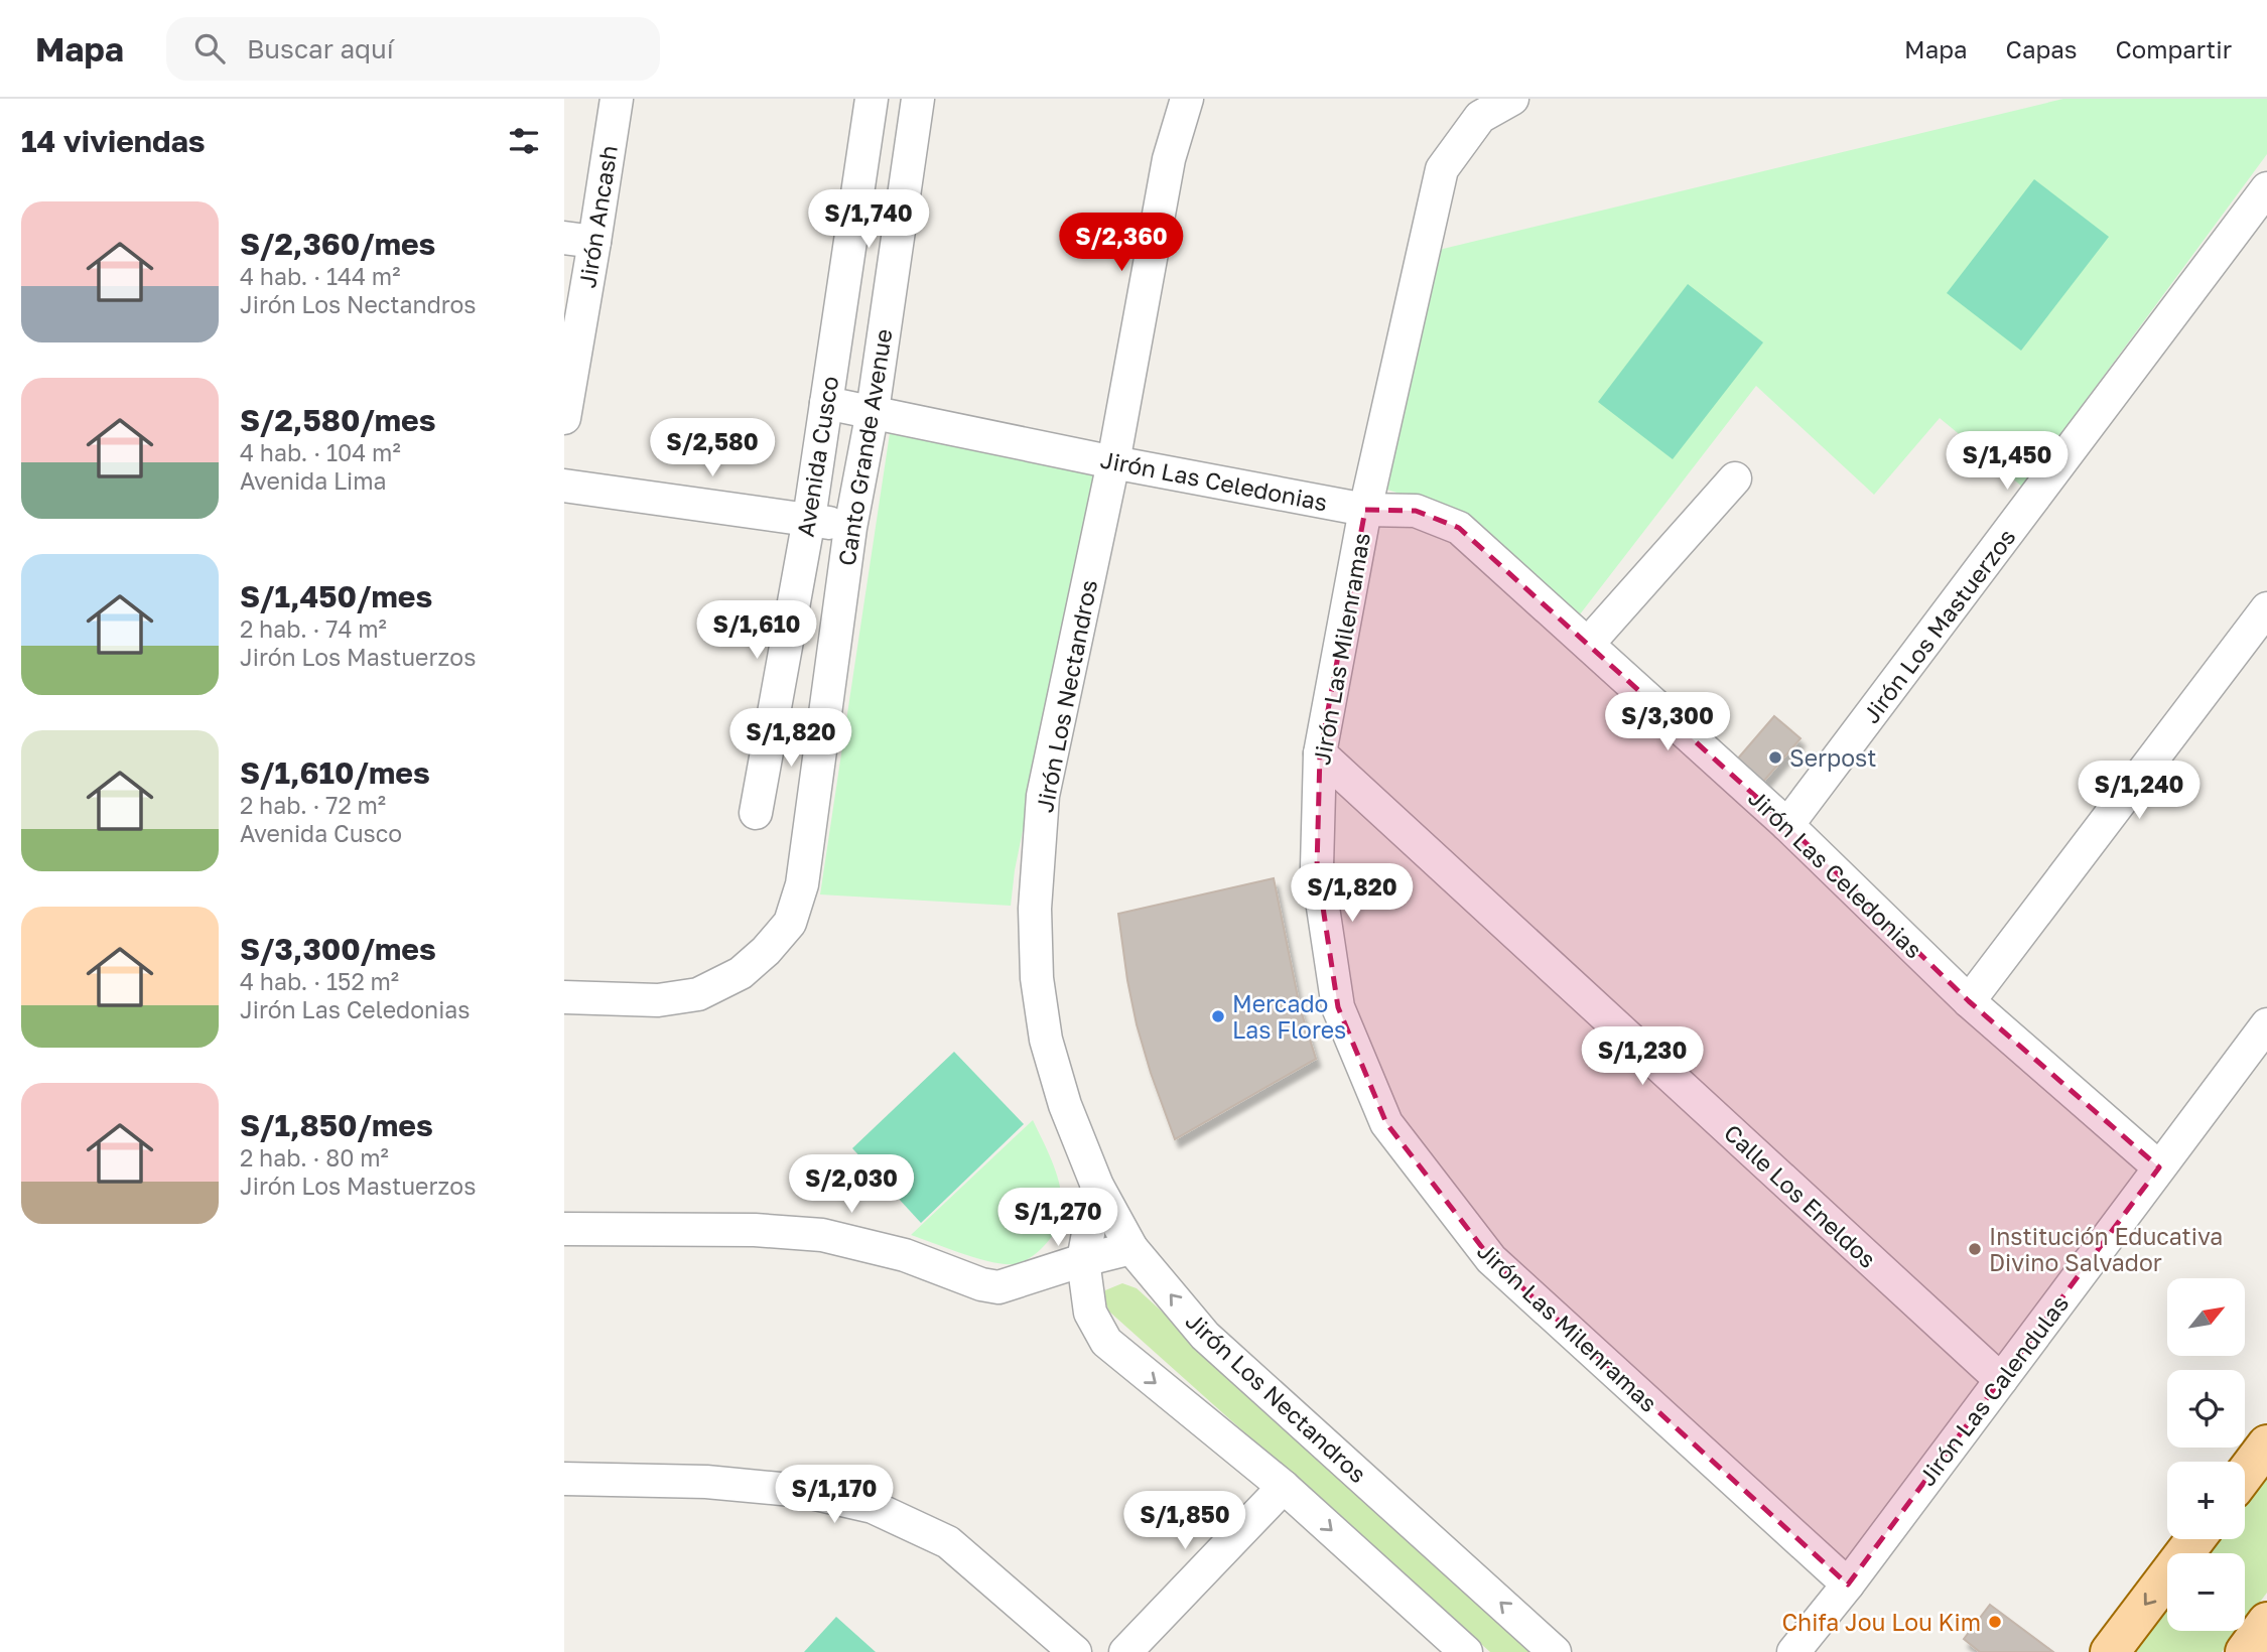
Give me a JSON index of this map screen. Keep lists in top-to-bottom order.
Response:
{
  "streets": {
    "street": [
      "Jirón Ancash",
      "Canto Grande Avenue",
      "Avenida Cusco",
      "Jirón Las Celedonias",
      "Jirón Los Mastuerzos",
      "Jirón Las Milenramas",
      "Jirón Los Nectandros",
      "Calle Los Eneldos",
      "Jirón Las Calendulas"
    ]
  },
  "crossings": [
    ["Canto Grande Avenue", "Jirón Las Celedonias"],
    ["Avenida Cusco", "Jirón Las Celedonias"],
    ["Jirón Las Celedonias", "Jirón Los Mastuerzos"],
    ["Jirón Las Celedonias", "Jirón Las Milenramas"],
    ["Jirón Las Celedonias", "Jirón Los Nectandros"],
    ["Jirón Las Celedonias", "Jirón Las Calendulas"],
    ["Jirón Las Milenramas", "Calle Los Eneldos"],
    ["Jirón Las Milenramas", "Jirón Las Calendulas"],
    ["Calle Los Eneldos", "Jirón Las Calendulas"]
  ],
  "places": [
    "Serpost",
    "Mercado Las Flores",
    "Institución Educativa Divino Salvador",
    "Chifa Jou Lou Kim"
  ],
  "north": "top right",
  "page": {
    "header": "Mapa",
    "search": "Buscar aquí",
    "nav": ["Mapa", "Capas", "Compartir"],
    "heading": "14 viviendas",
    "list": [
      {
        "name": "S/2,360/mes",
        "note": "4 hab. · 144 m² · Jirón Los Nectandros"
      },
      {
        "name": "S/2,580/mes",
        "note": "4 hab. · 104 m² · Avenida Lima"
      },
      {
        "name": "S/1,450/mes",
        "note": "2 hab. · 74 m² · Jirón Los Mastuerzos"
      },
      {
        "name": "S/1,610/mes",
        "note": "2 hab. · 72 m² · Avenida Cusco"
      },
      {
        "name": "S/3,300/mes",
        "note": "4 hab. · 152 m² · Jirón Las Celedonias"
      },
      {
        "name": "S/1,850/mes",
        "note": "2 hab. · 80 m² · Jirón Los Mastuerzos"
      }
    ],
    "price": [
      "S/1,740",
      "S/2,360",
      "S/2,580",
      "S/1,450",
      "S/1,610",
      "S/3,300",
      "S/1,820",
      "S/1,240",
      "S/1,820",
      "S/1,230",
      "S/2,030",
      "S/1,270",
      "S/1,170",
      "S/1,850"
    ],
    "map_buttons": ["+", "−"]
  }
}
